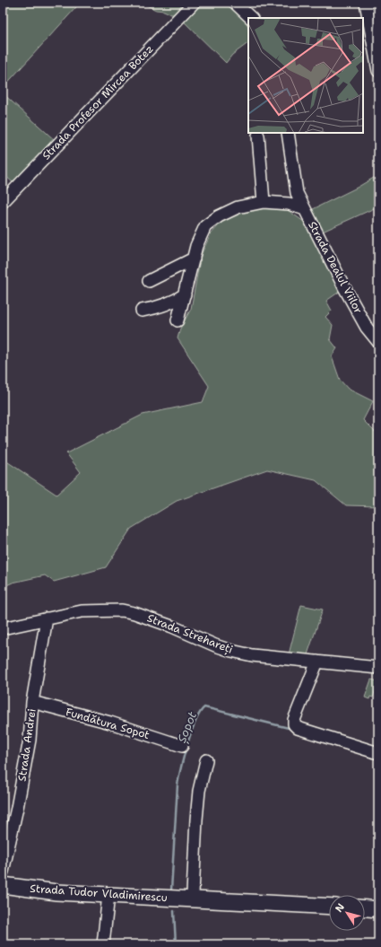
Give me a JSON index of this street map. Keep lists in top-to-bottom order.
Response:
{
  "streets": {
    "main road": ["Strada Tudor Vladimirescu"],
    "street": [
      "Strada Profesor Mircea Botez",
      "Strada Dealul Viilor",
      "Strada Strehareți",
      "Fundătura Sopot",
      "Strada Andrei"
    ]
  },
  "crossings": [
    ["Strada Strehareți", "Strada Andrei"],
    ["Fundătura Sopot", "Strada Andrei"]
  ],
  "water": ["Șopot"],
  "north": "top left"
}
